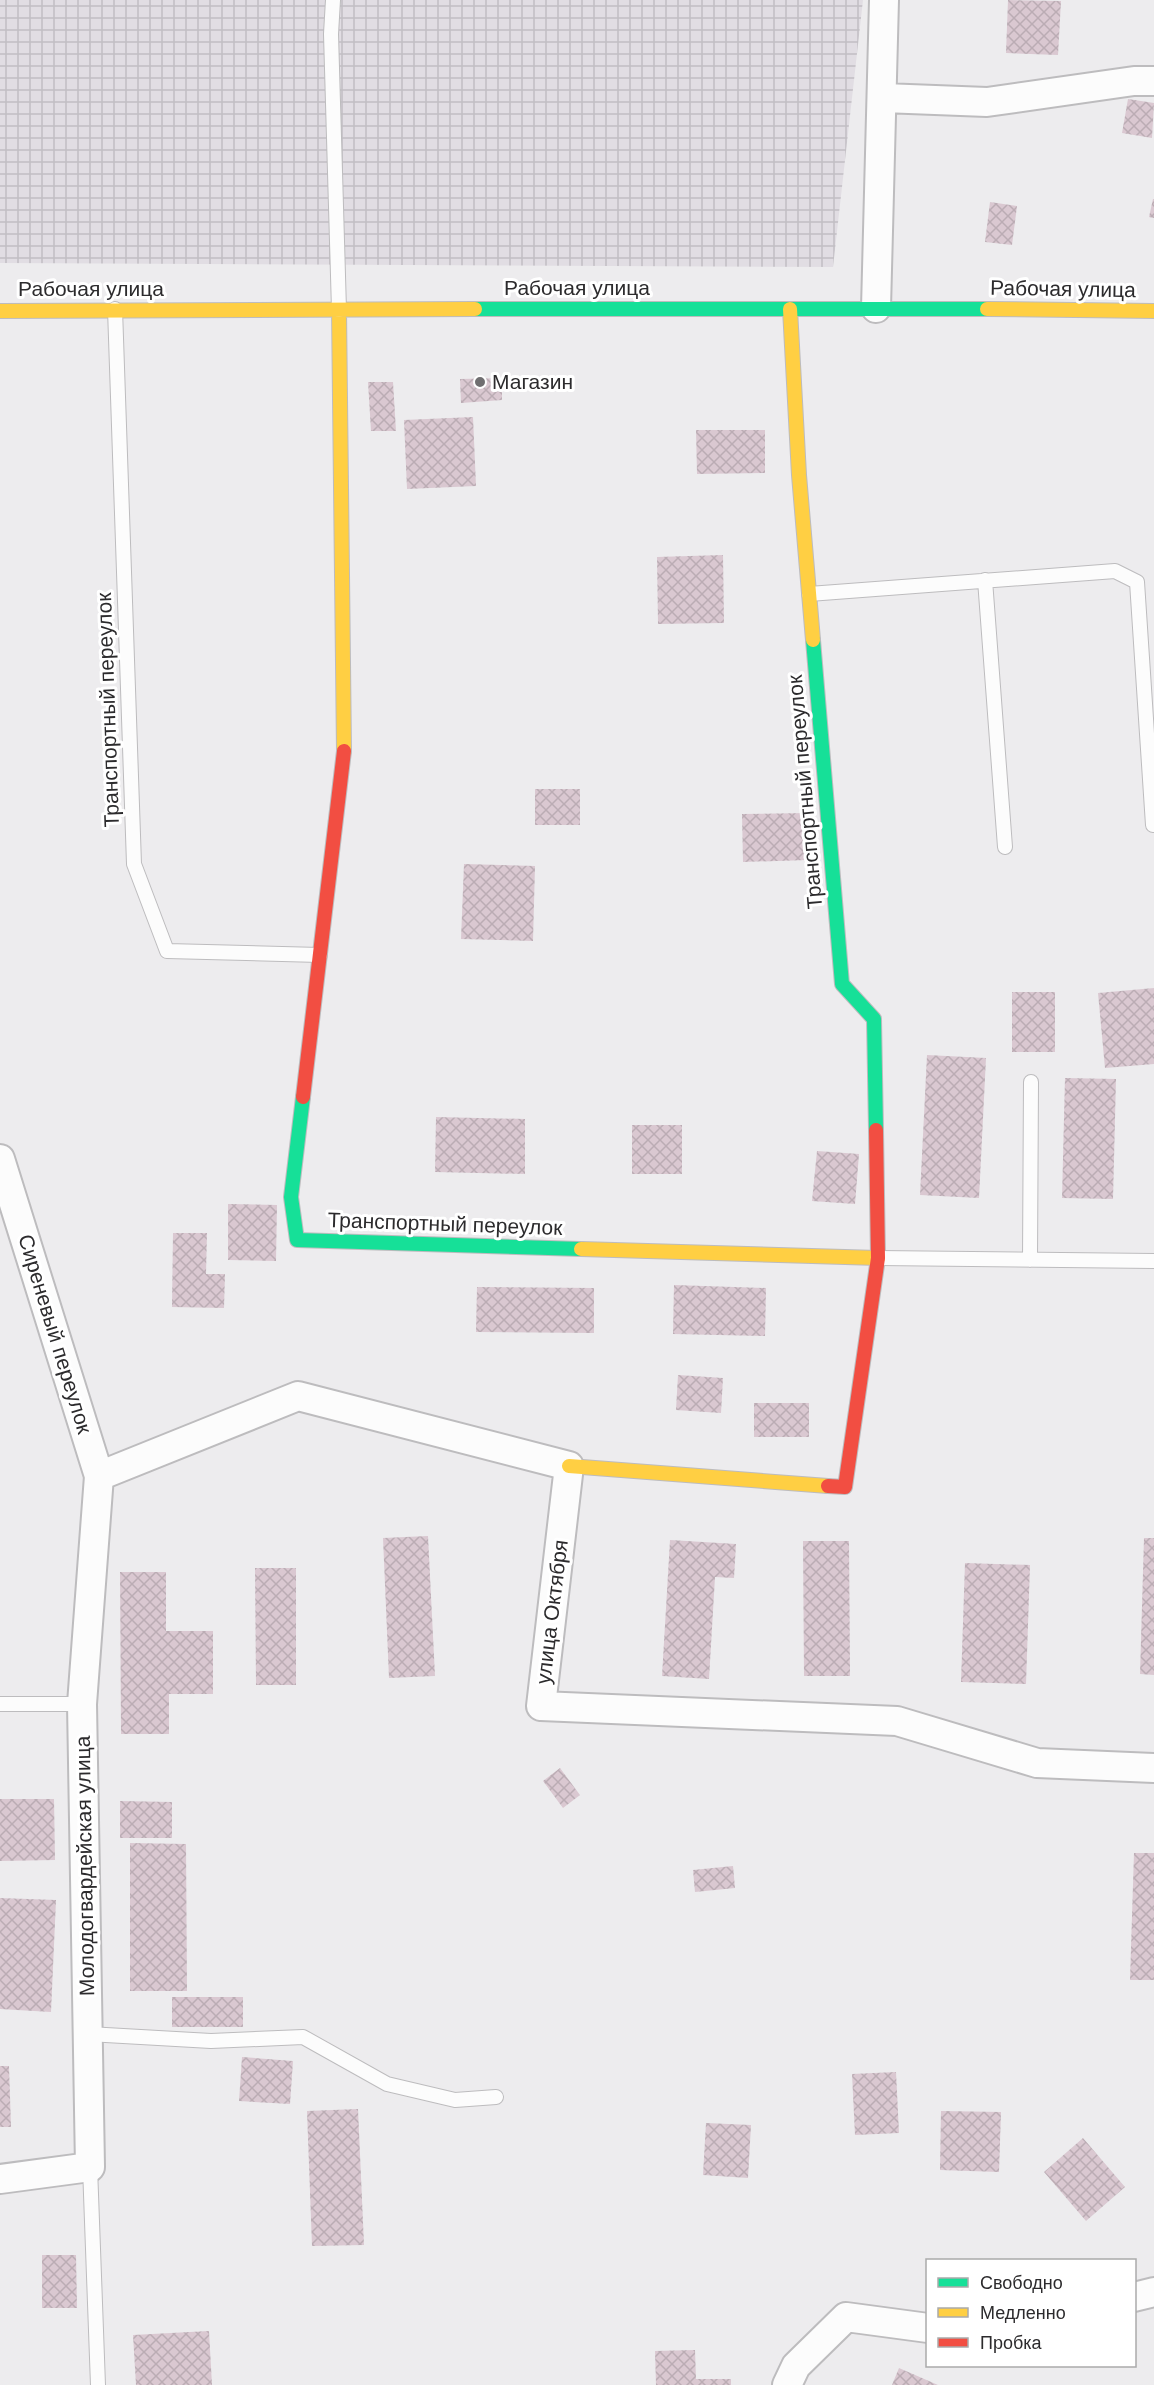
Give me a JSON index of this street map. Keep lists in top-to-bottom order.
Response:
{
  "streets": {
    "street": [
      "Рабочая улица",
      "Транспортный переулок",
      "Сиреневый переулок",
      "улица Октября",
      "Молодогвардейская улица"
    ]
  },
  "crossings": [
    ["Рабочая улица", "Транспортный переулок"],
    ["Транспортный переулок", "улица Октября"],
    ["Сиреневый переулок", "Молодогвардейская улица"]
  ],
  "places": ["Магазин"],
  "legend": ["Свободно", "Медленно", "Пробка"]
}
